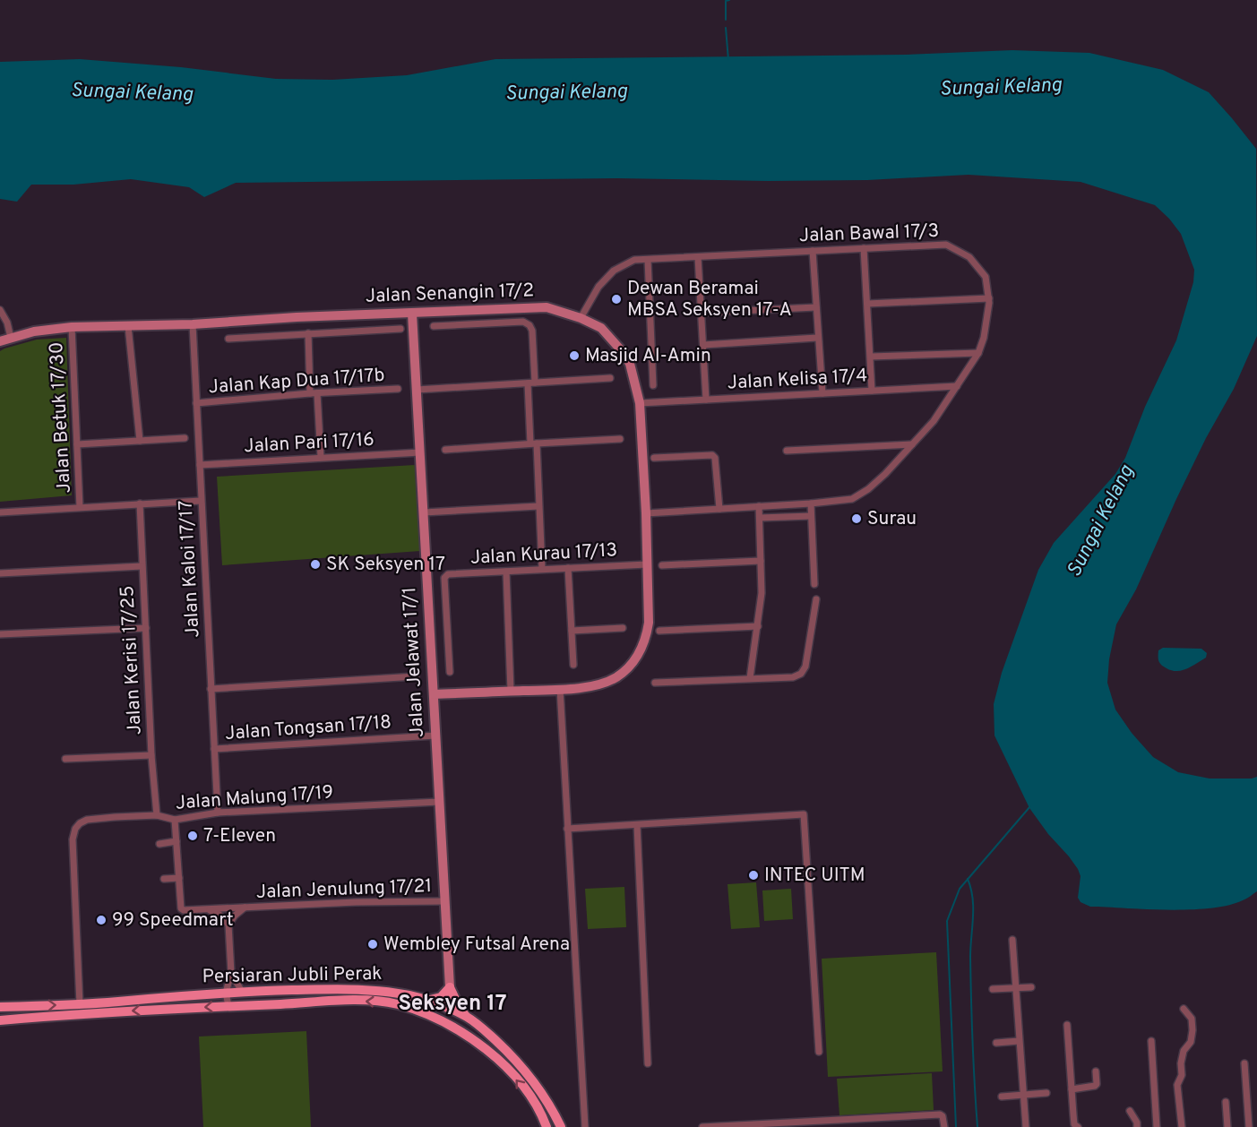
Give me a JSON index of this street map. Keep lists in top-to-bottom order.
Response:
{
  "streets": {
    "main road": ["Persiaran Jubli Perak"],
    "street": [
      "Jalan Bawal 17/3",
      "Jalan Senangin 17/2",
      "Jalan Kelisa 17/4",
      "Jalan Kap Dua 17/17b",
      "Jalan Betuk 17/30",
      "Jalan Pari 17/16",
      "Jalan Kurau 17/13",
      "Jalan Kaloi 17/17",
      "Jalan Kerisi 17/25",
      "Jalan Jelawat 17/1",
      "Jalan Tongsan 17/18",
      "Jalan Malung 17/19",
      "Jalan Jenulung 17/21"
    ]
  },
  "crossings": [
    ["Jalan Bawal 17/3", "Jalan Senangin 17/2"],
    ["Jalan Bawal 17/3", "Jalan Kelisa 17/4"],
    ["Jalan Senangin 17/2", "Jalan Kelisa 17/4"],
    ["Jalan Senangin 17/2", "Jalan Betuk 17/30"],
    ["Jalan Senangin 17/2", "Jalan Kurau 17/13"],
    ["Jalan Senangin 17/2", "Jalan Kaloi 17/17"],
    ["Jalan Senangin 17/2", "Jalan Jelawat 17/1"],
    ["Jalan Kap Dua 17/17b", "Jalan Kaloi 17/17"],
    ["Jalan Pari 17/16", "Jalan Kaloi 17/17"],
    ["Jalan Pari 17/16", "Jalan Jelawat 17/1"],
    ["Jalan Kaloi 17/17", "Jalan Tongsan 17/18"],
    ["Jalan Kaloi 17/17", "Jalan Malung 17/19"],
    ["Jalan Kerisi 17/25", "Jalan Malung 17/19"],
    ["Jalan Jelawat 17/1", "Jalan Tongsan 17/18"],
    ["Jalan Jelawat 17/1", "Jalan Malung 17/19"],
    ["Jalan Jelawat 17/1", "Jalan Jenulung 17/21"],
    ["Jalan Jelawat 17/1", "Persiaran Jubli Perak"],
    ["Jalan Malung 17/19", "Persiaran Jubli Perak"]
  ],
  "districts": ["Seksyen 17"],
  "water": ["Sungai Kelang"],
  "places": [
    "Dewan Beramai MBSA Seksyen 17-A",
    "Masjid Al-Amin",
    "Surau",
    "SK Seksyen 17",
    "7-Eleven",
    "INTEC UITM",
    "99 Speedmart",
    "Wembley Futsal Arena"
  ]
}
